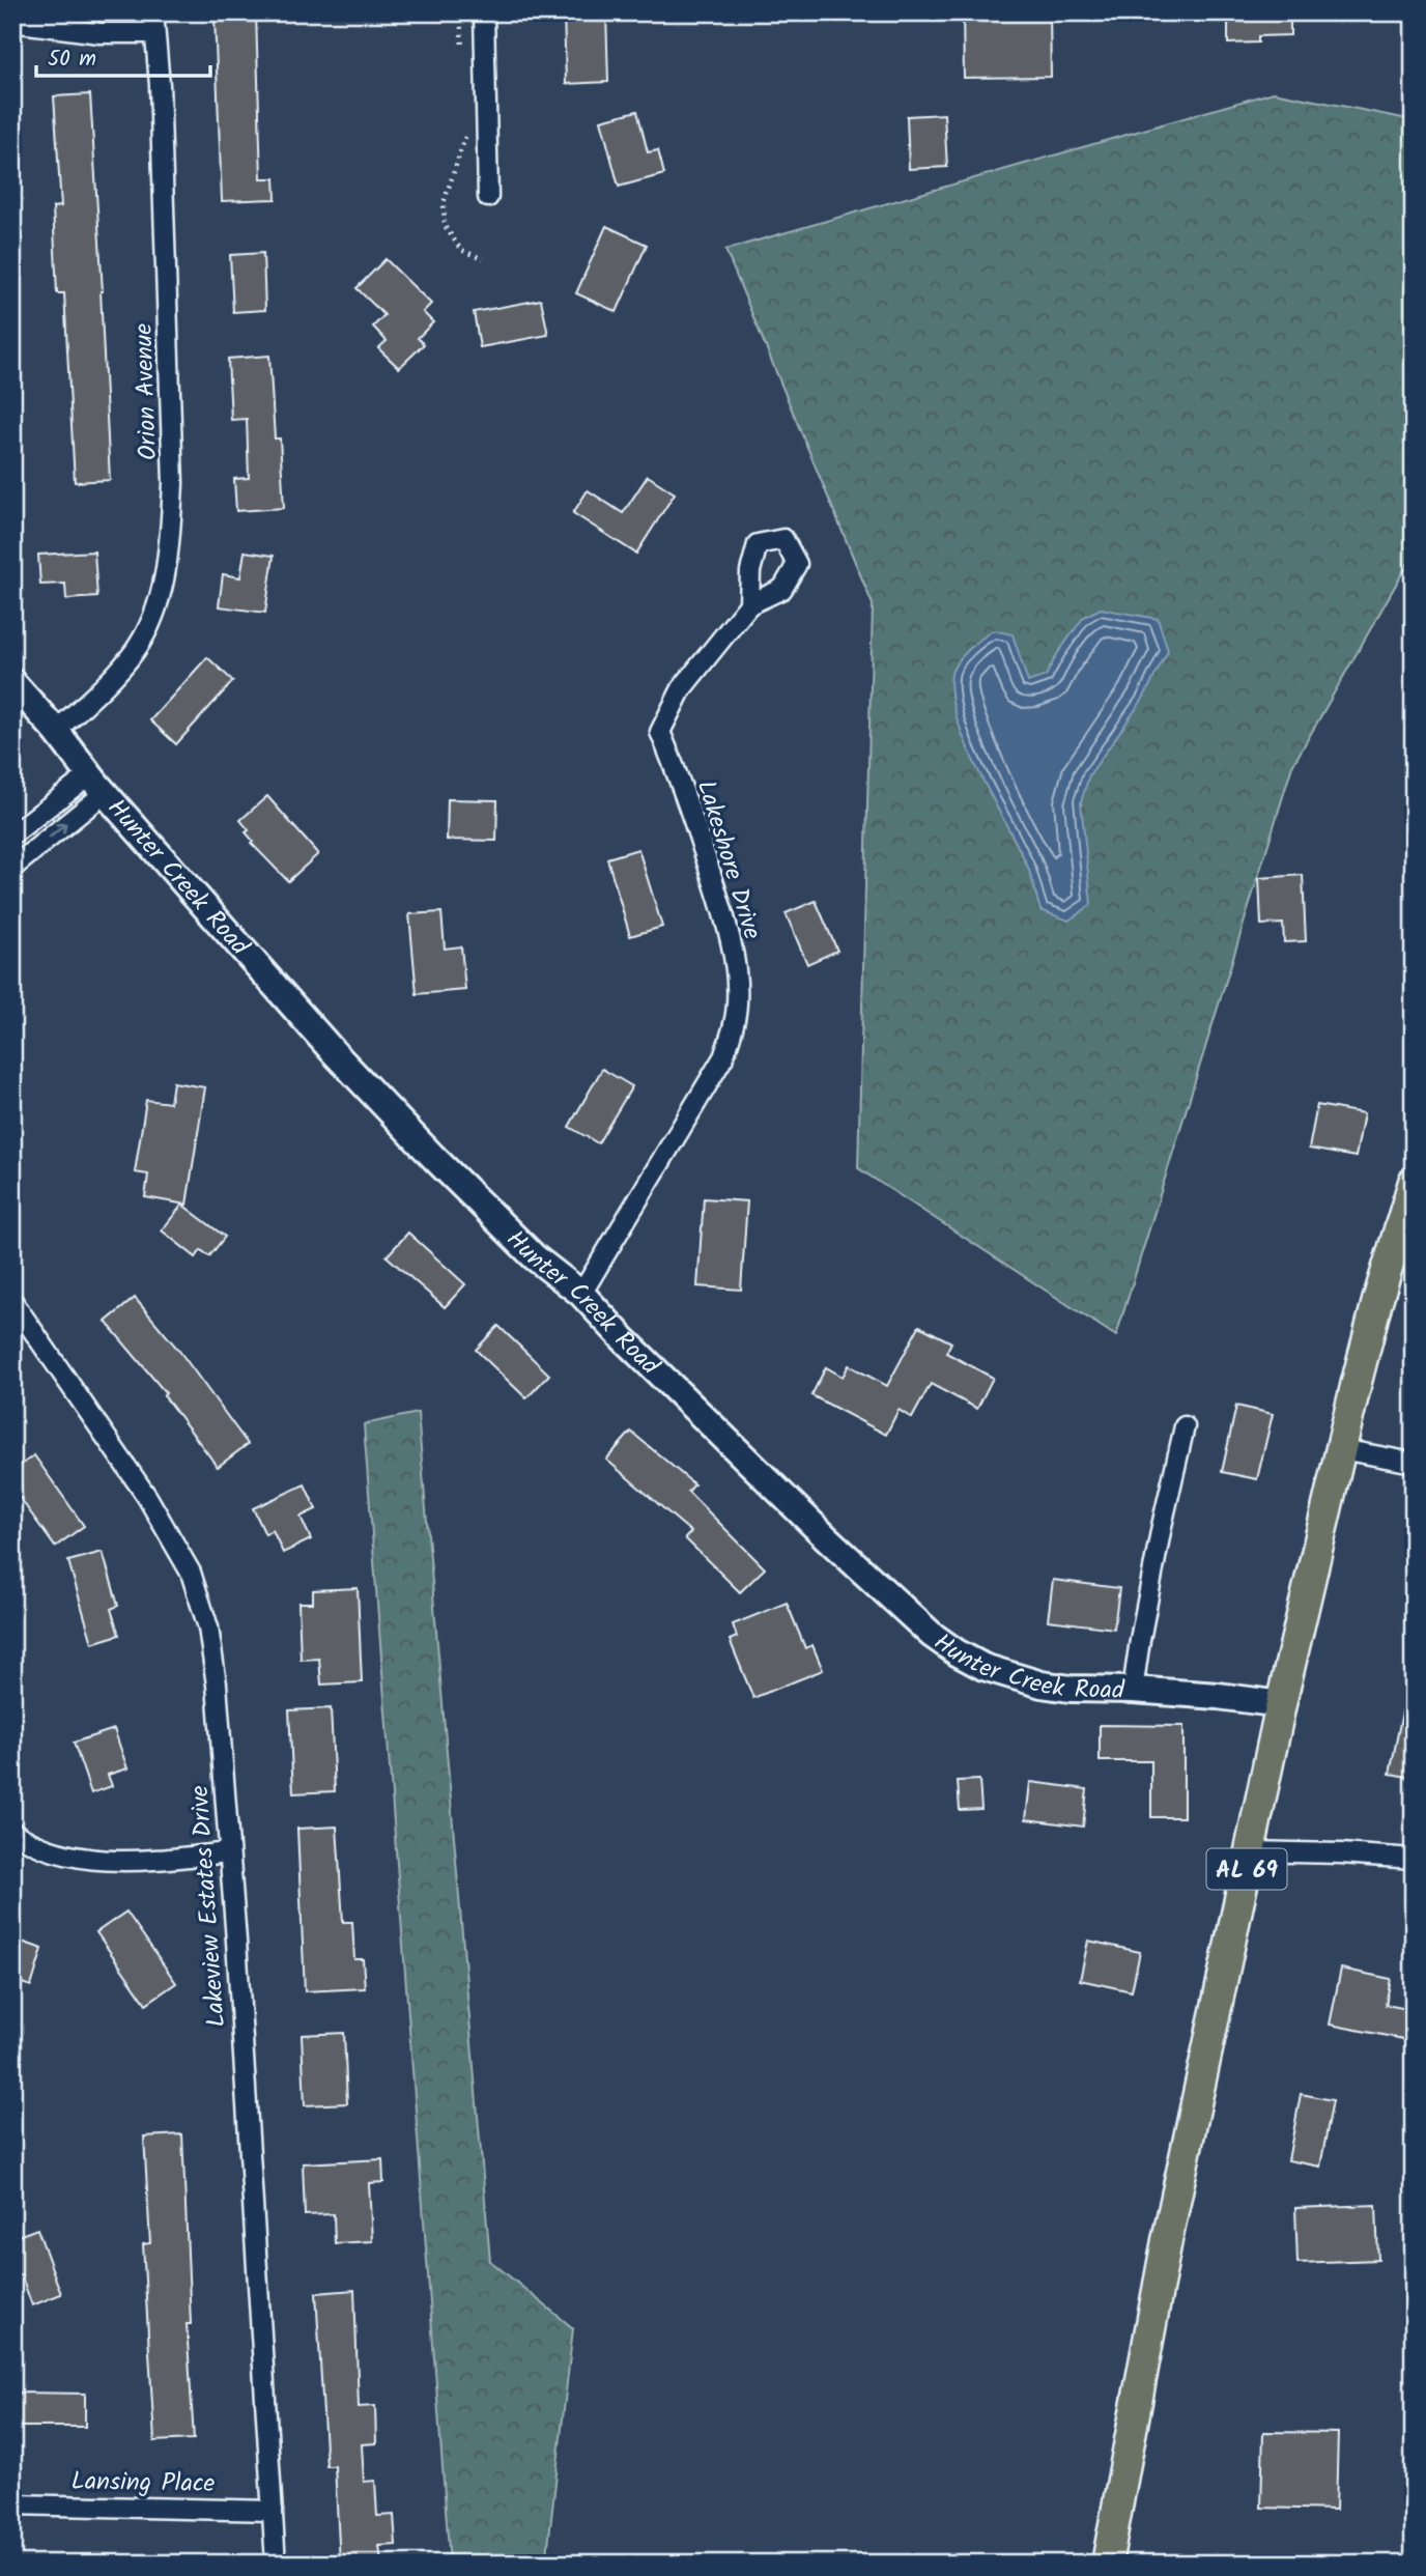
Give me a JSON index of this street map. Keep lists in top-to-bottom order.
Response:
{
  "streets": {
    "main road": ["Hunter Creek Road", "AL 69"],
    "street": [
      "Orion Avenue",
      "Lakeshore Drive",
      "Lakeview Estates Drive",
      "Lansing Place"
    ]
  },
  "crossings": [
    ["Orion Avenue", "Hunter Creek Road"],
    ["Lakeshore Drive", "Hunter Creek Road"],
    ["Hunter Creek Road", "AL 69"],
    ["Lakeview Estates Drive", "Lansing Place"]
  ],
  "scale_bar": "50 m"
}
